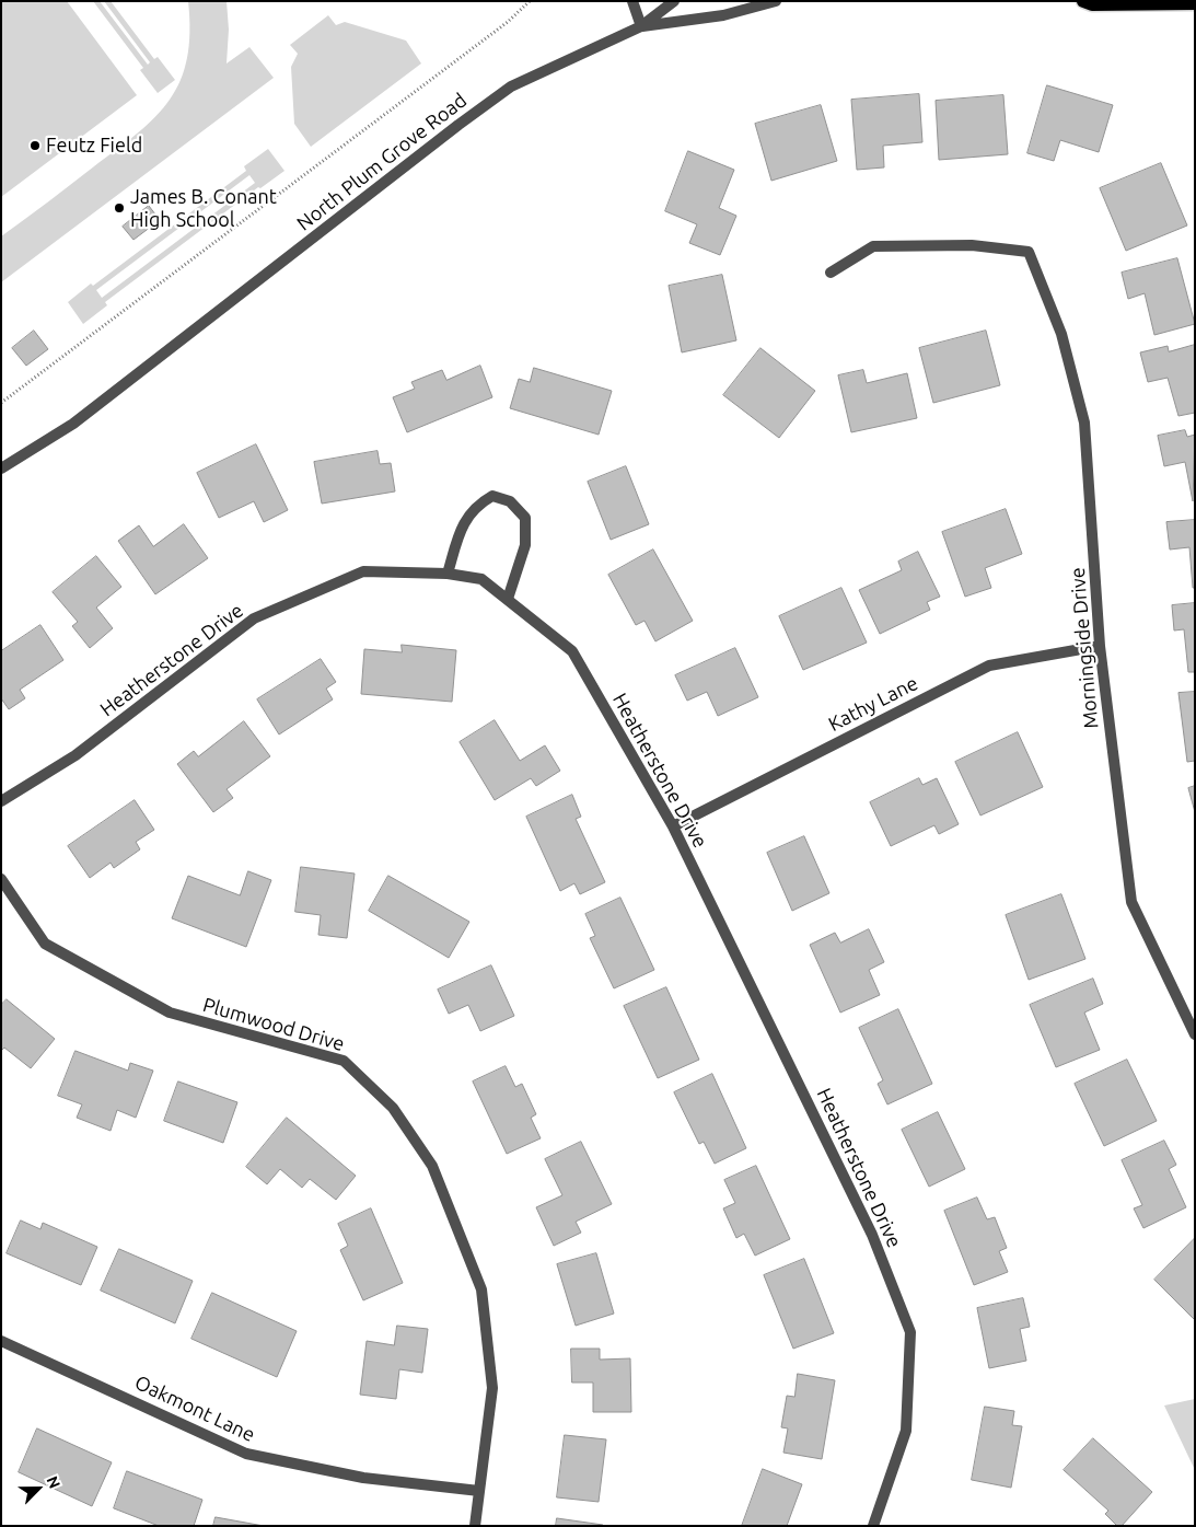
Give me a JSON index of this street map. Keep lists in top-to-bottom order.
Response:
{
  "streets": {
    "street": [
      "North Plum Grove Road",
      "Morningside Drive",
      "Heatherstone Drive",
      "Kathy Lane",
      "Plumwood Drive",
      "Oakmont Lane"
    ]
  },
  "crossings": [
    ["Morningside Drive", "Kathy Lane"],
    ["Heatherstone Drive", "Kathy Lane"],
    ["Plumwood Drive", "Oakmont Lane"]
  ],
  "places": ["Feutz Field", "James B. Conant High School"],
  "north": "top right"
}
